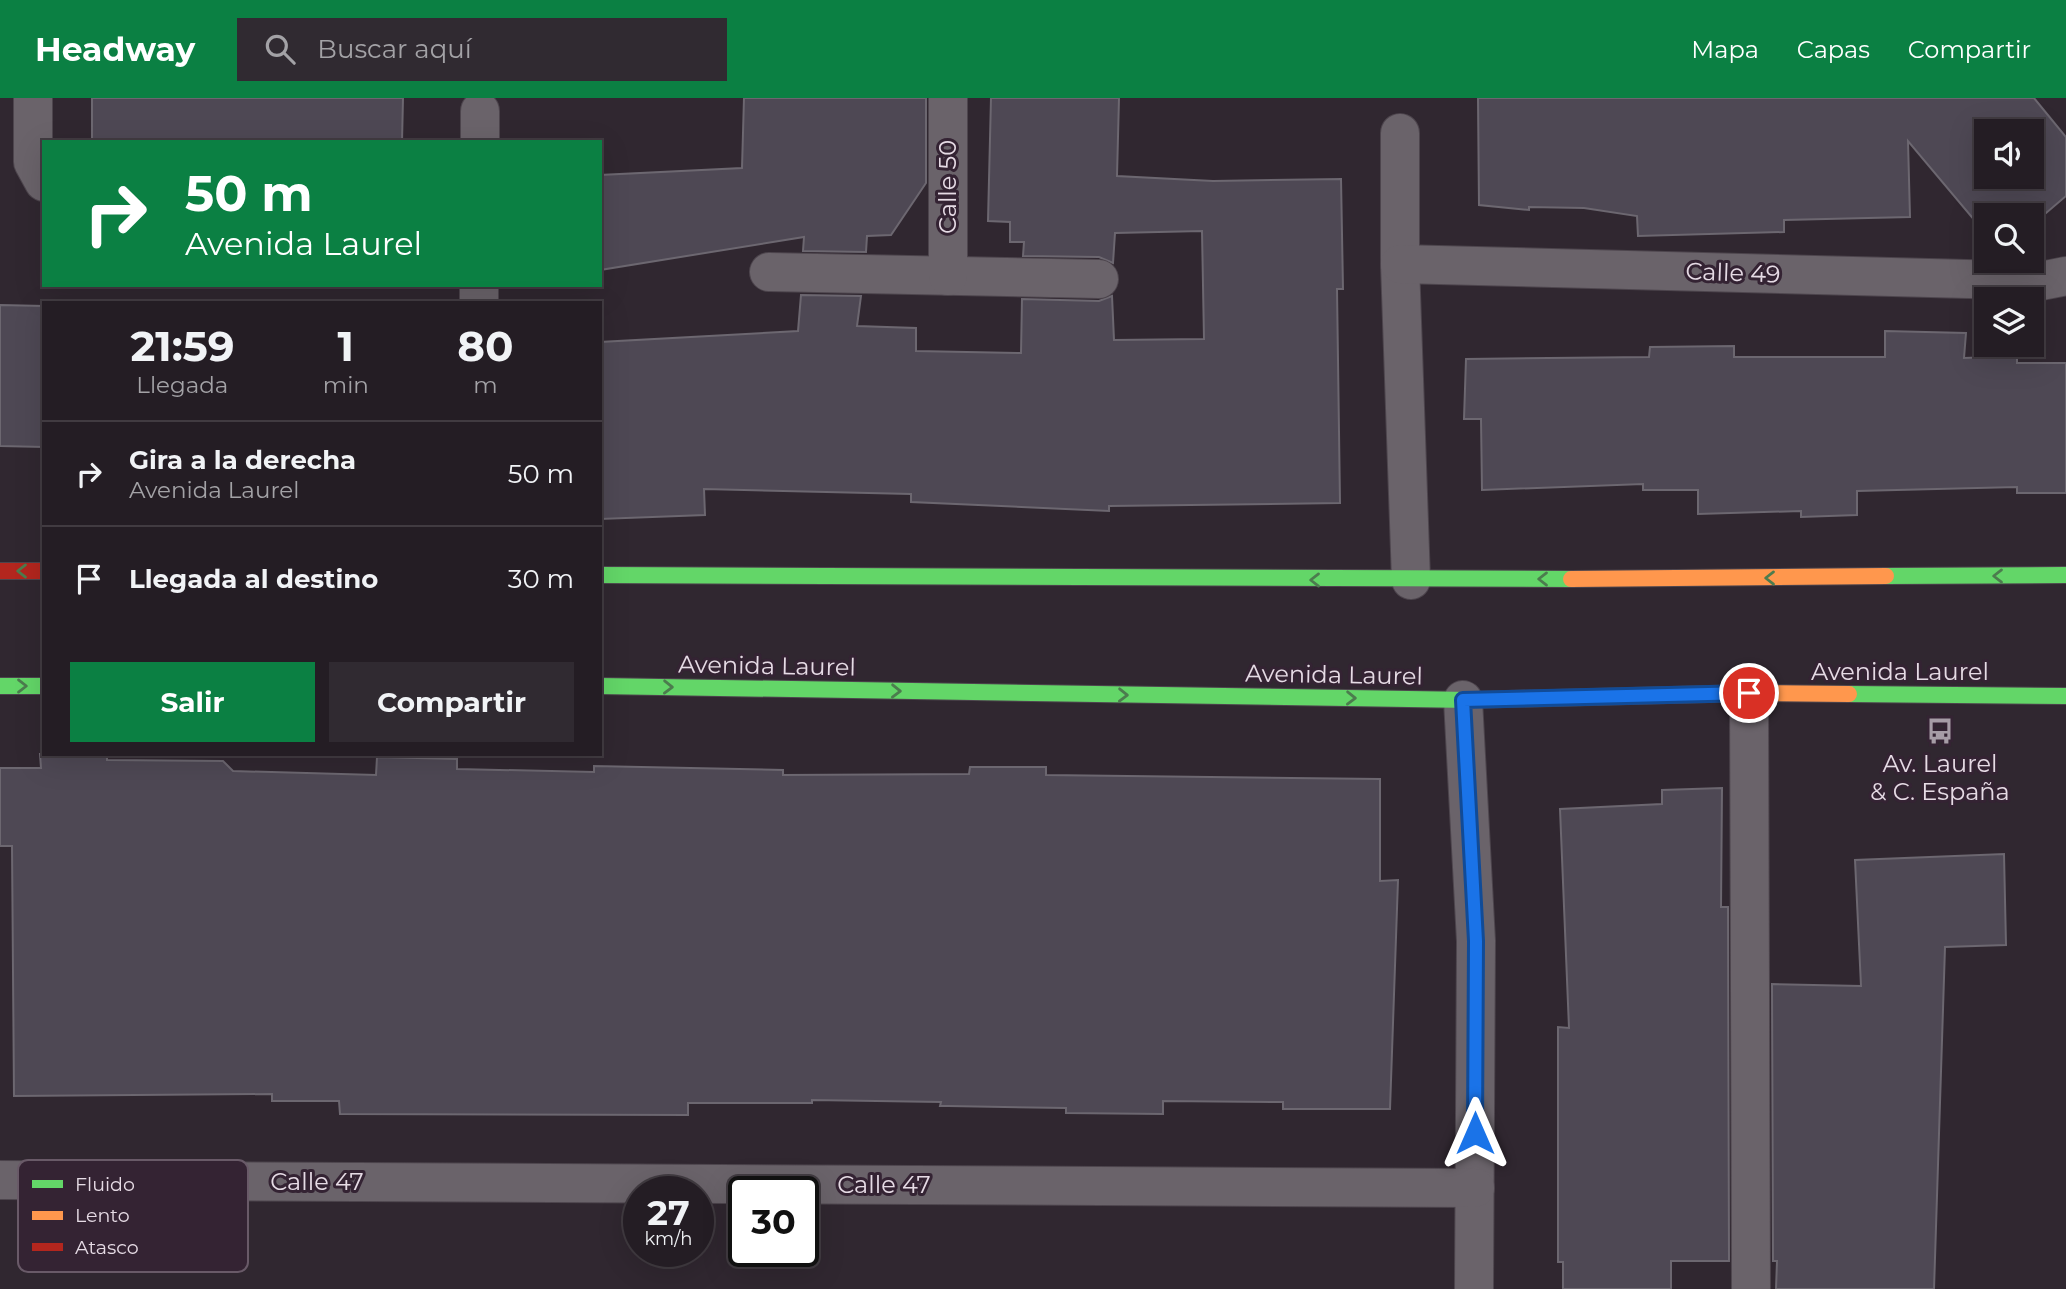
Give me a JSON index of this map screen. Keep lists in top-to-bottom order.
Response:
{
  "streets": {
    "street": [
      "Calle 50",
      "Calle 49",
      "Avenida Laurel",
      "Calle 47"
    ]
  },
  "places": {
    "bus stop": ["Av. Laurel & C. España"]
  },
  "legend": ["Fluido", "Lento", "Atasco"],
  "page": {
    "header": "Headway",
    "search": "Buscar aquí",
    "nav": ["Mapa", "Capas", "Compartir"],
    "turn": ["50 m", "Avenida Laurel"],
    "eta": [
      "21:59",
      "Llegada",
      "1",
      "min",
      "80",
      "m"
    ],
    "list": [
      {
        "name": "Gira a la derecha",
        "note": "Avenida Laurel",
        "value": "50 m"
      },
      {
        "name": "Llegada al destino",
        "value": "30 m"
      }
    ],
    "buttons": ["Salir", "Compartir"],
    "speed": "27 km/h",
    "limit": "30"
  }
}
